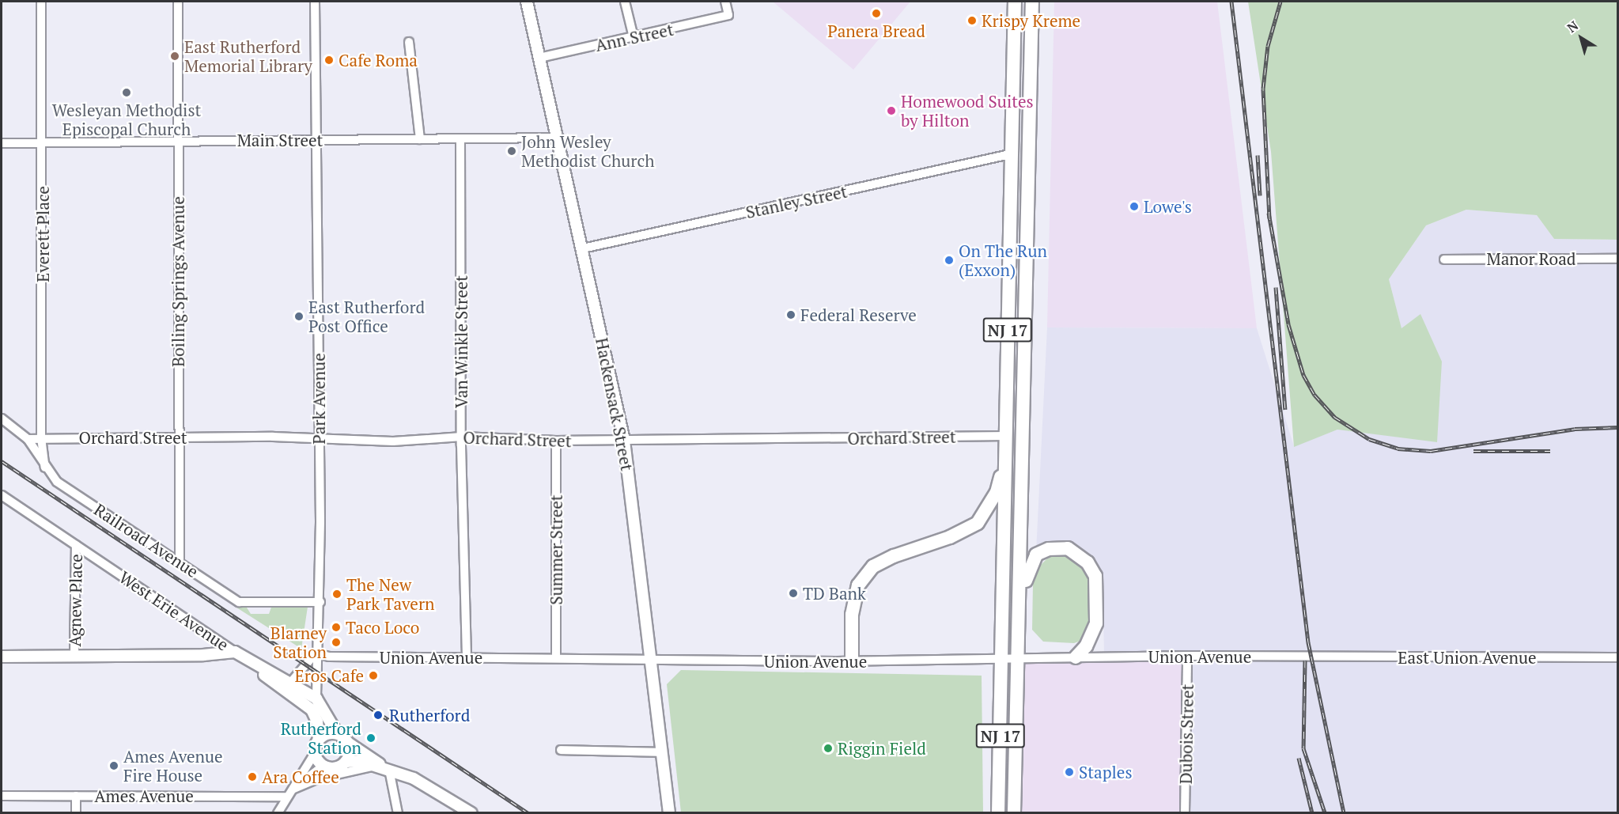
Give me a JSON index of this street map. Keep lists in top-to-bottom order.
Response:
{
  "streets": {
    "highway": ["NJ 17"],
    "main road": ["Hackensack Street", "West Erie Avenue"],
    "street": [
      "Ann Street",
      "Main Street",
      "Stanley Street",
      "Everett Place",
      "Manor Road",
      "Boiling Springs Avenue",
      "Van Winkle Street",
      "Park Avenue",
      "Orchard Street",
      "Railroad Avenue",
      "Summer Street",
      "Agnew Place",
      "Union Avenue",
      "East Union Avenue",
      "Dubois Street",
      "Ames Avenue"
    ]
  },
  "crossings": [
    ["Ann Street", "Hackensack Street"],
    ["Main Street", "Everett Place"],
    ["Main Street", "Boiling Springs Avenue"],
    ["Main Street", "Van Winkle Street"],
    ["Main Street", "Park Avenue"],
    ["Main Street", "Hackensack Street"],
    ["Stanley Street", "NJ 17"],
    ["Stanley Street", "Hackensack Street"],
    ["Everett Place", "Orchard Street"],
    ["Everett Place", "Railroad Avenue"],
    ["Boiling Springs Avenue", "Orchard Street"],
    ["Boiling Springs Avenue", "Railroad Avenue"],
    ["NJ 17", "Orchard Street"],
    ["NJ 17", "Union Avenue"],
    ["Van Winkle Street", "Orchard Street"],
    ["Van Winkle Street", "Union Avenue"],
    ["Park Avenue", "Orchard Street"],
    ["Park Avenue", "Railroad Avenue"],
    ["Park Avenue", "West Erie Avenue"],
    ["Park Avenue", "Union Avenue"],
    ["Hackensack Street", "Orchard Street"],
    ["Hackensack Street", "Union Avenue"],
    ["Orchard Street", "Railroad Avenue"],
    ["Orchard Street", "Summer Street"],
    ["Summer Street", "Union Avenue"],
    ["Agnew Place", "West Erie Avenue"],
    ["Union Avenue", "East Union Avenue"],
    ["Union Avenue", "Dubois Street"]
  ],
  "places": [
    "Panera Bread",
    "Krispy Kreme",
    "East Rutherford Memorial Library",
    "Cafe Roma",
    "Wesleyan Methodist Episcopal Church",
    "Homewood Suites by Hilton",
    "John Wesley Methodist Church",
    "Lowe's",
    "On The Run (Exxon)",
    "Federal Reserve",
    "East Rutherford Post Office",
    "TD Bank",
    "The New Park Tavern",
    "Taco Loco",
    "Blarney Station",
    "Eros Cafe",
    "Rutherford",
    "Rutherford Station",
    "Riggin Field",
    "Ames Avenue Fire House",
    "Staples",
    "Ara Coffee"
  ],
  "north": "top left"
}
